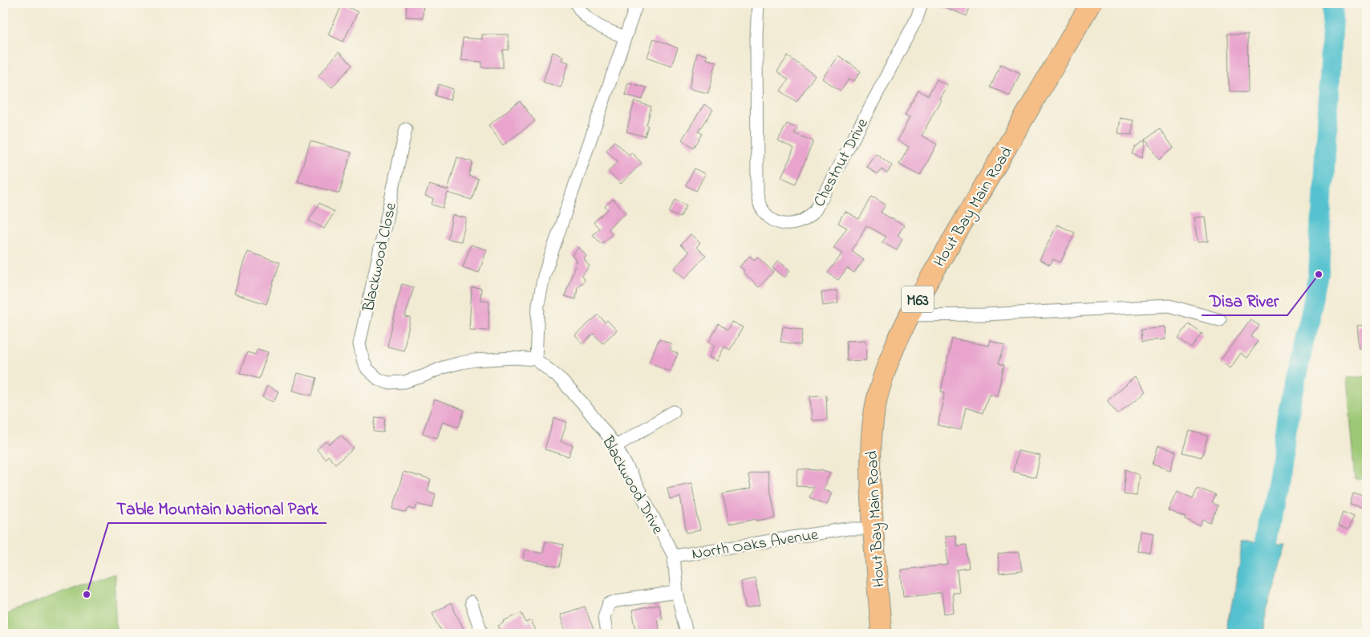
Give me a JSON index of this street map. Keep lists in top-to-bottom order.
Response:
{
  "streets": {
    "main road": ["Hout Bay Main Road", "M63"],
    "street": [
      "Chestnut Drive",
      "Blackwood Close",
      "Blackwood Drive",
      "North Oaks Avenue"
    ]
  },
  "crossings": [
    ["Hout Bay Main Road", "North Oaks Avenue"],
    ["Blackwood Close", "Blackwood Drive"],
    ["Blackwood Drive", "North Oaks Avenue"]
  ],
  "places": ["Disa River", "Table Mountain National Park"]
}
